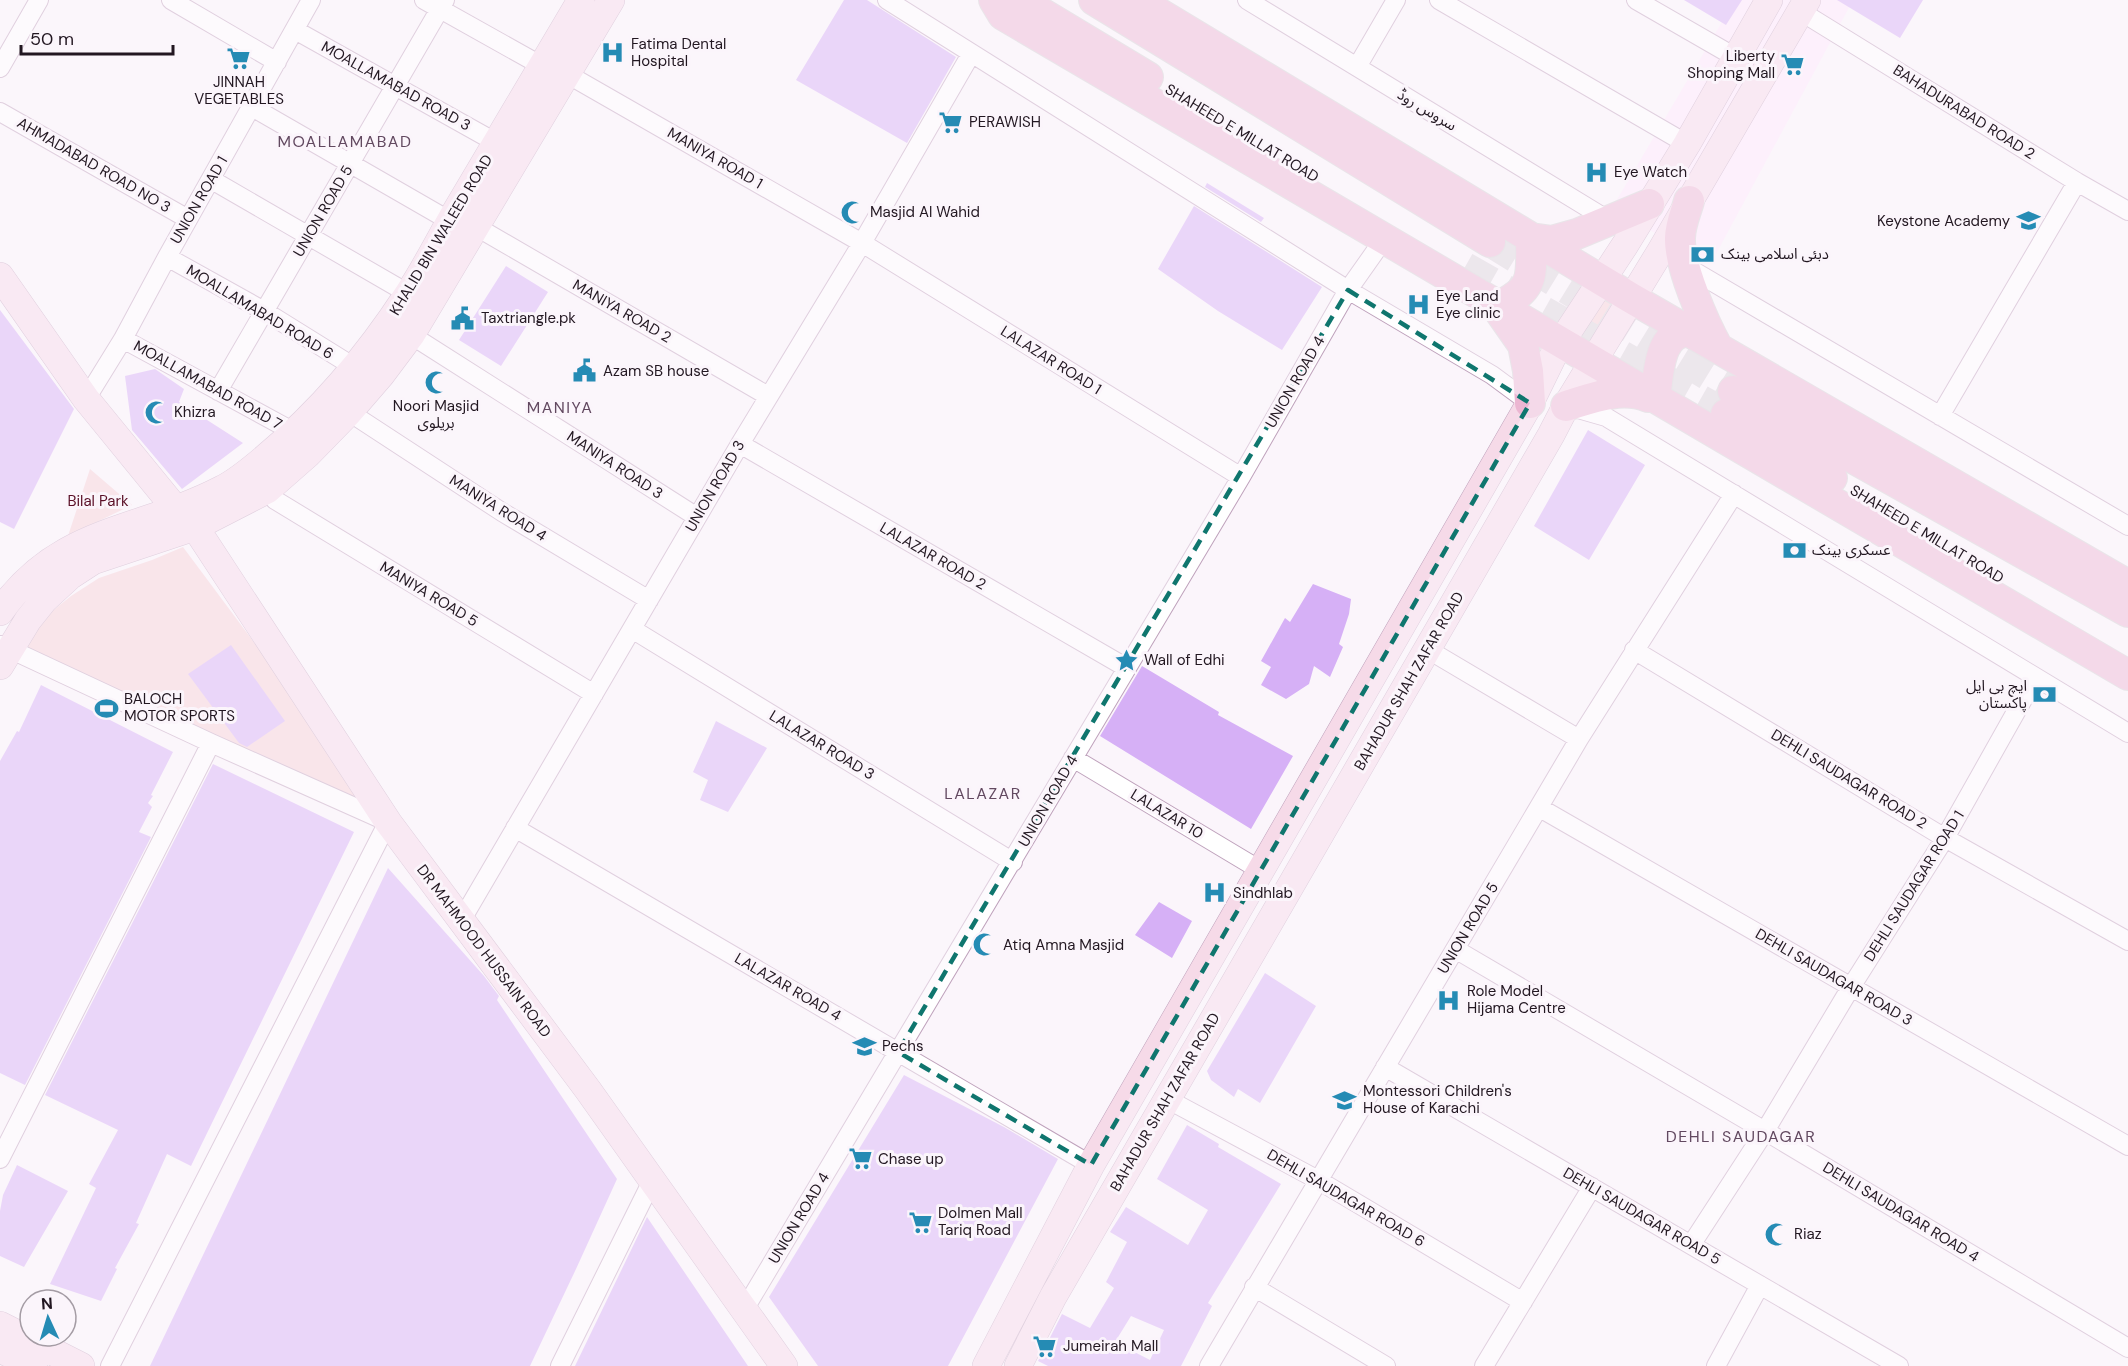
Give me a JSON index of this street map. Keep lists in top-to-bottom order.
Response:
{
  "streets": {
    "main road": [
      "SHAHEED E MILLAT ROAD",
      "KHALID BIN WALEED ROAD",
      "BAHADUR SHAH ZAFAR ROAD",
      "DR MAHMOOD HUSSAIN ROAD"
    ],
    "street": [
      "MOALLAMABAD ROAD 3",
      "سروس روڈ",
      "BAHADURABAD ROAD 2",
      "MANIYA ROAD 1",
      "AHMADABAD ROAD NO 3",
      "UNION ROAD 1",
      "UNION ROAD 5",
      "MANIYA ROAD 2",
      "MOALLAMABAD ROAD 6",
      "LALAZAR ROAD 1",
      "UNION ROAD 4",
      "MOALLAMABAD ROAD 7",
      "MANIYA ROAD 3",
      "UNION ROAD 3",
      "MANIYA ROAD 4",
      "LALAZAR ROAD 2",
      "MANIYA ROAD 5",
      "LALAZAR ROAD 3",
      "DEHLI SAUDAGAR ROAD 2",
      "LALAZAR 10",
      "DEHLI SAUDAGAR ROAD 1",
      "DEHLI SAUDAGAR ROAD 3",
      "LALAZAR ROAD 4",
      "DEHLI SAUDAGAR ROAD 6",
      "DEHLI SAUDAGAR ROAD 4",
      "DEHLI SAUDAGAR ROAD 5"
    ]
  },
  "crossings": [
    ["MOALLAMABAD ROAD 3", "UNION ROAD 1"],
    ["MOALLAMABAD ROAD 3", "UNION ROAD 5"],
    ["MOALLAMABAD ROAD 3", "KHALID BIN WALEED ROAD"],
    ["BAHADURABAD ROAD 2", "BAHADUR SHAH ZAFAR ROAD"],
    ["MANIYA ROAD 1", "KHALID BIN WALEED ROAD"],
    ["MANIYA ROAD 1", "LALAZAR ROAD 1"],
    ["MANIYA ROAD 1", "UNION ROAD 3"],
    ["AHMADABAD ROAD NO 3", "UNION ROAD 1"],
    ["UNION ROAD 1", "MANIYA ROAD 2"],
    ["UNION ROAD 1", "MOALLAMABAD ROAD 6"],
    ["UNION ROAD 1", "MOALLAMABAD ROAD 7"],
    ["UNION ROAD 5", "MANIYA ROAD 2"],
    ["UNION ROAD 5", "MOALLAMABAD ROAD 6"],
    ["UNION ROAD 5", "MOALLAMABAD ROAD 7"],
    ["UNION ROAD 5", "DEHLI SAUDAGAR ROAD 2"],
    ["UNION ROAD 5", "DEHLI SAUDAGAR ROAD 3"],
    ["UNION ROAD 5", "DEHLI SAUDAGAR ROAD 6"],
    ["UNION ROAD 5", "DEHLI SAUDAGAR ROAD 4"],
    ["UNION ROAD 5", "DEHLI SAUDAGAR ROAD 5"],
    ["KHALID BIN WALEED ROAD", "MANIYA ROAD 2"],
    ["KHALID BIN WALEED ROAD", "MOALLAMABAD ROAD 6"],
    ["KHALID BIN WALEED ROAD", "MOALLAMABAD ROAD 7"],
    ["KHALID BIN WALEED ROAD", "MANIYA ROAD 3"],
    ["KHALID BIN WALEED ROAD", "MANIYA ROAD 4"],
    ["KHALID BIN WALEED ROAD", "MANIYA ROAD 5"],
    ["KHALID BIN WALEED ROAD", "DR MAHMOOD HUSSAIN ROAD"],
    ["MANIYA ROAD 2", "UNION ROAD 3"],
    ["LALAZAR ROAD 1", "UNION ROAD 4"],
    ["LALAZAR ROAD 1", "UNION ROAD 3"],
    ["UNION ROAD 4", "LALAZAR ROAD 2"],
    ["UNION ROAD 4", "LALAZAR ROAD 3"],
    ["UNION ROAD 4", "LALAZAR 10"],
    ["UNION ROAD 4", "DR MAHMOOD HUSSAIN ROAD"],
    ["UNION ROAD 4", "LALAZAR ROAD 4"],
    ["MANIYA ROAD 3", "UNION ROAD 3"],
    ["UNION ROAD 3", "MANIYA ROAD 4"],
    ["UNION ROAD 3", "LALAZAR ROAD 2"],
    ["UNION ROAD 3", "MANIYA ROAD 5"],
    ["UNION ROAD 3", "LALAZAR ROAD 3"],
    ["UNION ROAD 3", "DR MAHMOOD HUSSAIN ROAD"],
    ["UNION ROAD 3", "LALAZAR ROAD 4"],
    ["BAHADUR SHAH ZAFAR ROAD", "DEHLI SAUDAGAR ROAD 6"],
    ["DEHLI SAUDAGAR ROAD 2", "DEHLI SAUDAGAR ROAD 1"],
    ["DEHLI SAUDAGAR ROAD 1", "DEHLI SAUDAGAR ROAD 3"],
    ["DEHLI SAUDAGAR ROAD 1", "DEHLI SAUDAGAR ROAD 4"],
    ["DEHLI SAUDAGAR ROAD 1", "DEHLI SAUDAGAR ROAD 5"]
  ],
  "districts": [
    "MOALLAMABAD",
    "MANIYA",
    "LALAZAR",
    "DEHLI SAUDAGAR"
  ],
  "parks": ["Bilal Park"],
  "places": {
    "hospital": [
      "Fatima Dental Hospital",
      "Eye Watch",
      "Eye Land Eye clinic",
      "Sindhlab",
      "Role Model Hijama Centre"
    ],
    "supermarket": [
      "JINNAH VEGETABLES",
      "Liberty Shoping Mall",
      "PERAWISH",
      "Chase up",
      "Dolmen Mall Tariq Road",
      "Jumeirah Mall"
    ],
    "mosque": [
      "Masjid Al Wahid",
      "Noori Masjid بریلوی",
      "Khizra",
      "Atiq Amna Masjid",
      "Riaz"
    ],
    "school or university": ["Keystone Academy", "Pechs", "Montessori Children's House of Karachi"],
    "bank": ["دبئی اسلامی بینک", "عسکری بینک", "ایچ بی ایل پاکستان"],
    "public building": ["Taxtriangle.pk", "Azam SB house"],
    "place": ["Wall of Edhi"],
    "sports": ["BALOCH MOTOR SPORTS"]
  },
  "scale_bar": "50 m",
  "north": "top"
}
